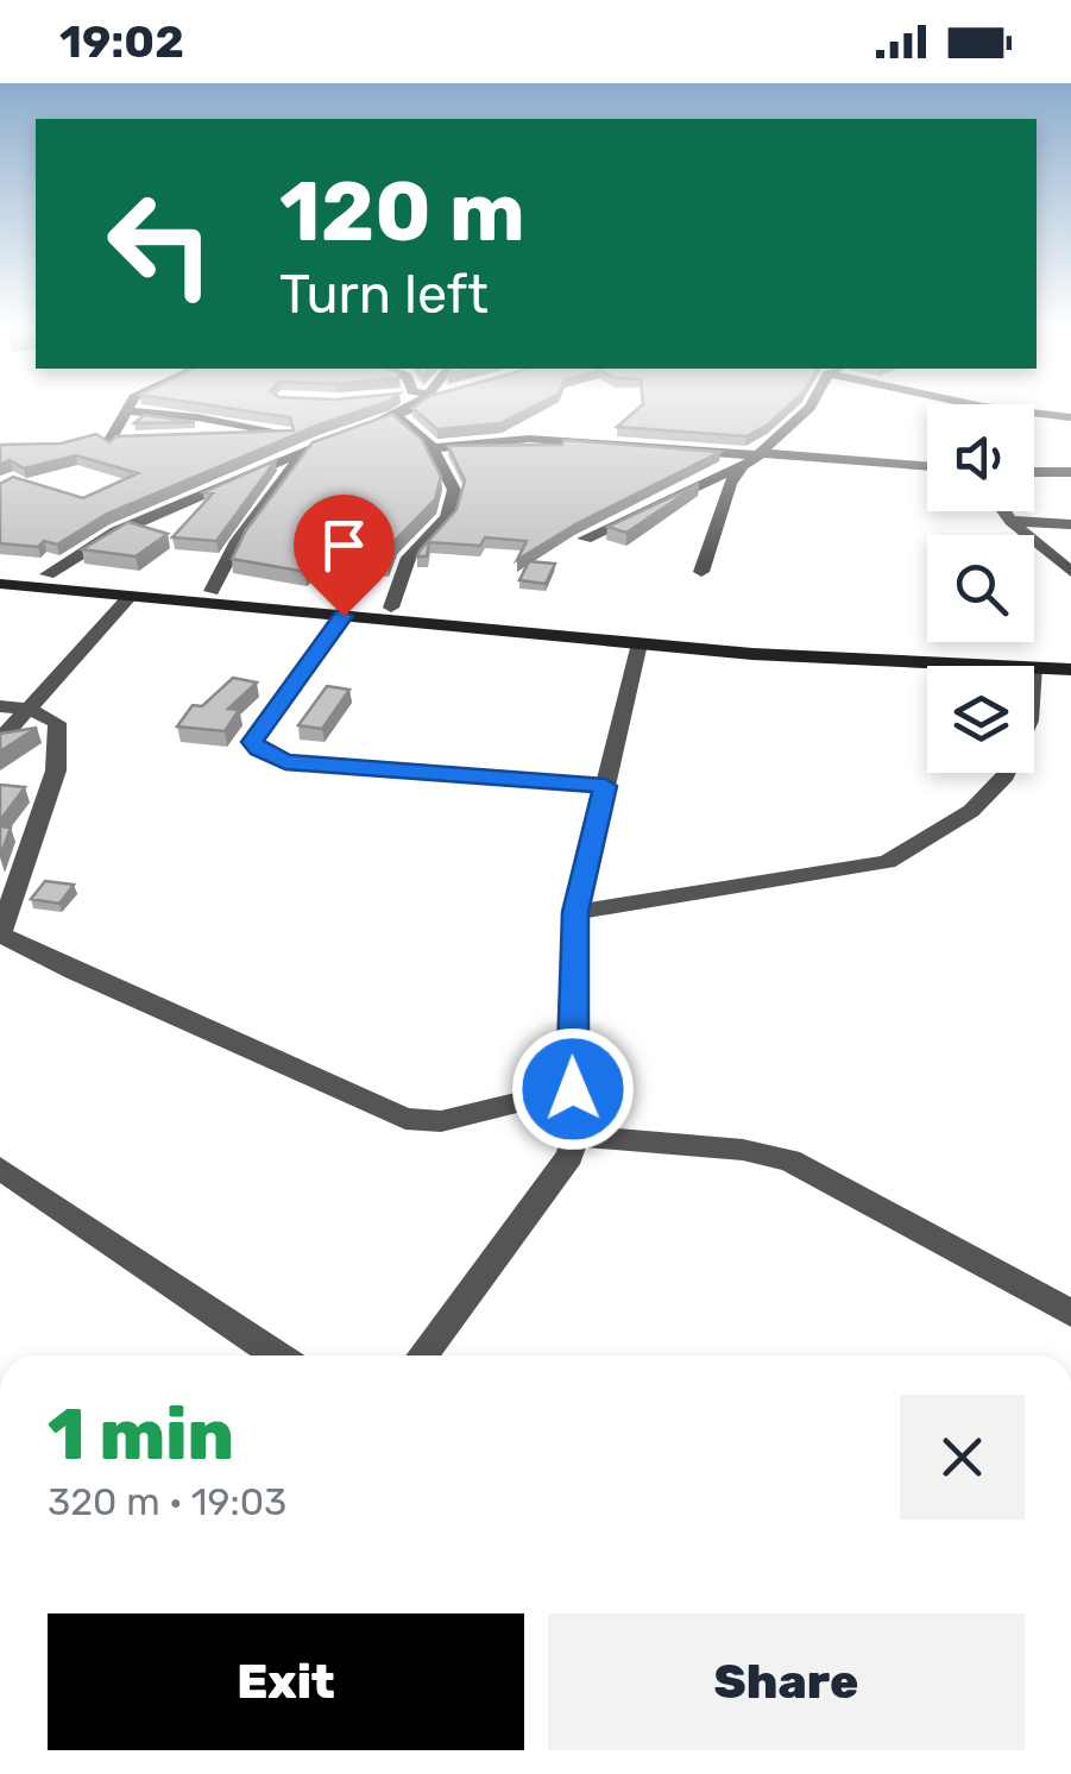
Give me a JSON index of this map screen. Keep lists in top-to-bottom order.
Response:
{
  "page": {
    "status": "19:02",
    "turn": ["120 m", "Turn left"],
    "heading": ["1 min", "320 m · 19:03"],
    "buttons": ["Exit", "Share"]
  }
}
